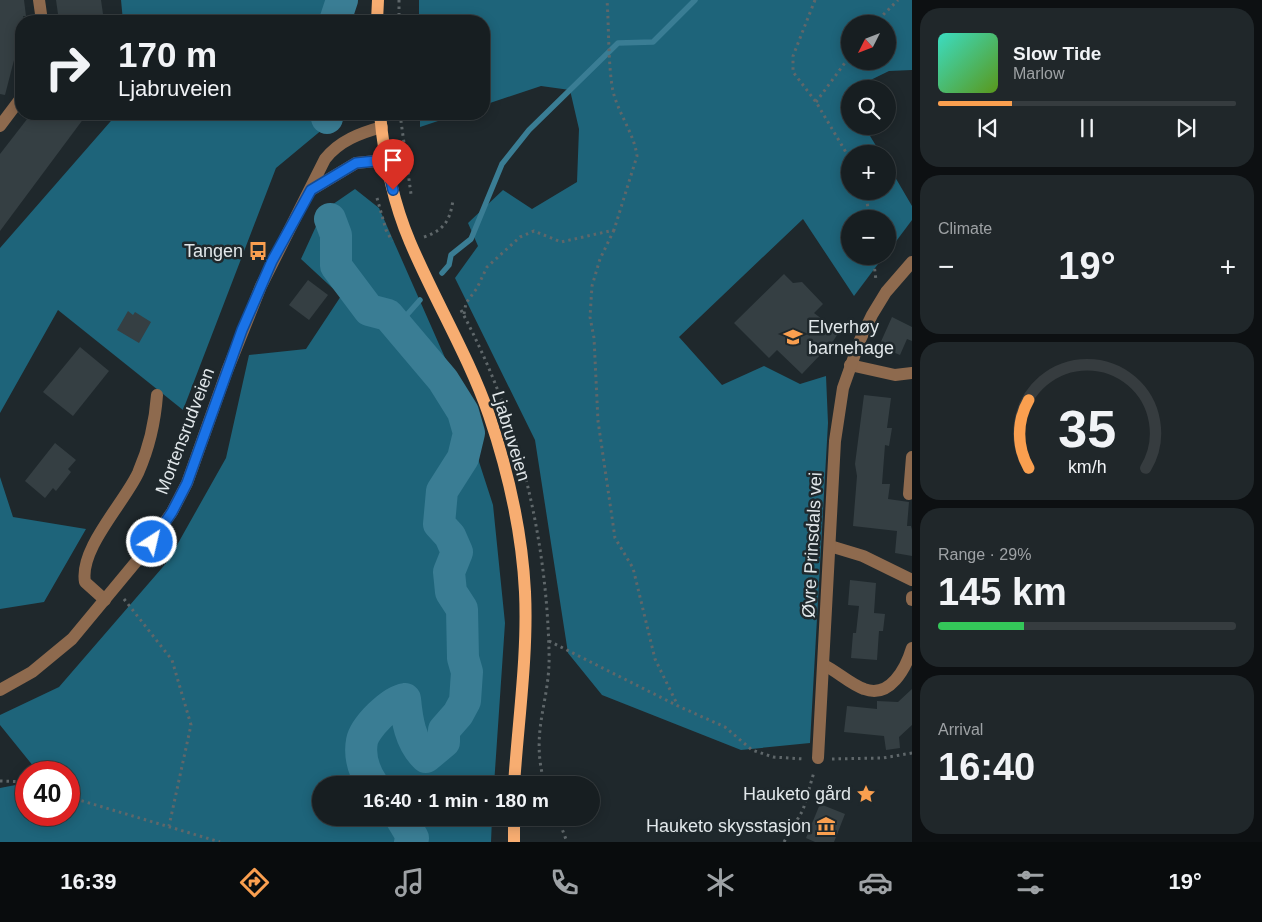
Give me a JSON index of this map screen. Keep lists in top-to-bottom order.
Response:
{
  "streets": {
    "main road": ["Ljabruveien"],
    "street": ["Mortensrudveien", "Øvre Prinsdals vei"]
  },
  "crossings": [
    ["Mortensrudveien", "Ljabruveien"]
  ],
  "places": {
    "bus stop": ["Tangen"],
    "school or university": ["Elverhøy barnehage"],
    "place": ["Hauketo gård"],
    "museum": ["Hauketo skysstasjon"]
  },
  "north": "bottom left",
  "page": {
    "map_buttons": ["+", "−"],
    "turn": ["170 m", "Ljabruveien"],
    "song": ["Slow Tide", "Marlow"],
    "tile": [
      "Climate",
      ["Range · 29%", "145 km"],
      ["Arrival", "16:40"]
    ],
    "heat": ["−", "19°", "+"],
    "limit": "40",
    "trip": "16:40 · 1 min · 180 m",
    "tabs": ["16:39", "19°"],
    "gauge": ["35", "km/h"]
  }
}
